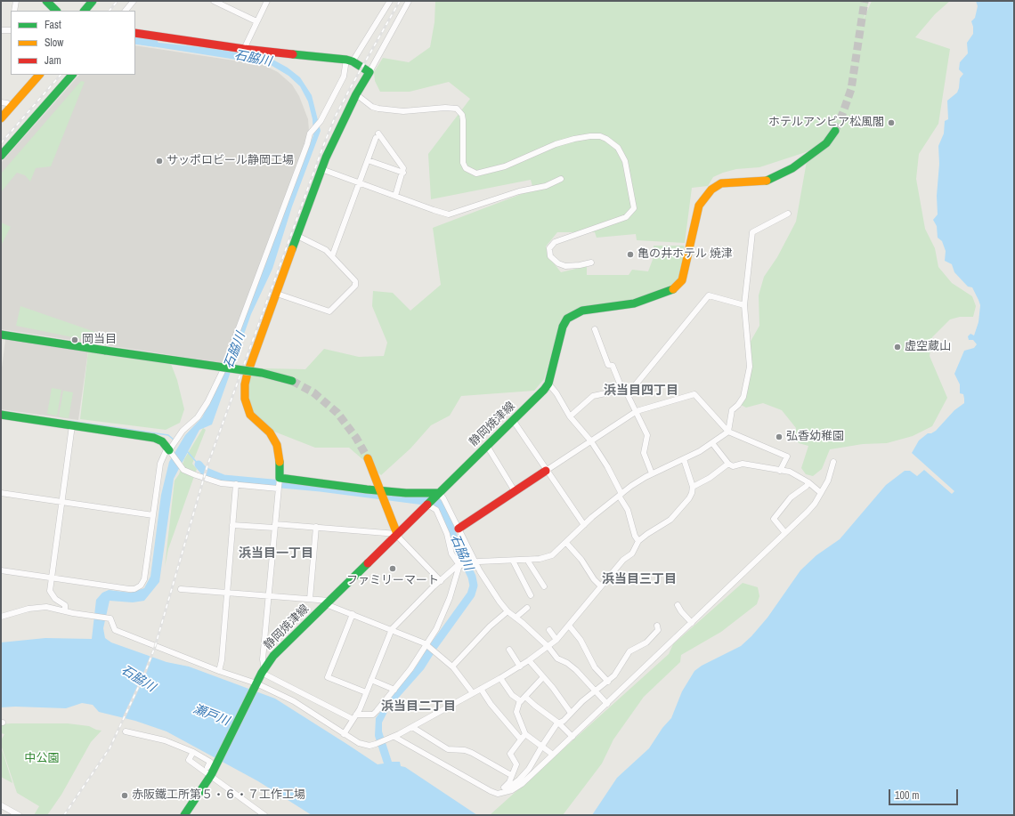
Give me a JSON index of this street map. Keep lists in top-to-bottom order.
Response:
{
  "streets": {
    "main road": ["静岡焼津線"]
  },
  "districts": [
    "浜当目四丁目",
    "浜当目一丁目",
    "浜当目三丁目",
    "浜当目二丁目"
  ],
  "water": ["石脇川", "瀬戸川"],
  "parks": ["中公園"],
  "places": [
    "ホテルアンビア松風閣",
    "サッポロビール静岡工場",
    "亀の井ホテル 焼津",
    "岡当目",
    "虚空蔵山",
    "弘香幼稚園",
    "ファミリーマート",
    "赤阪鐵工所第５・６・７工作工場"
  ],
  "legend": ["Fast", "Slow", "Jam"],
  "scale_bar": "100 m"
}
